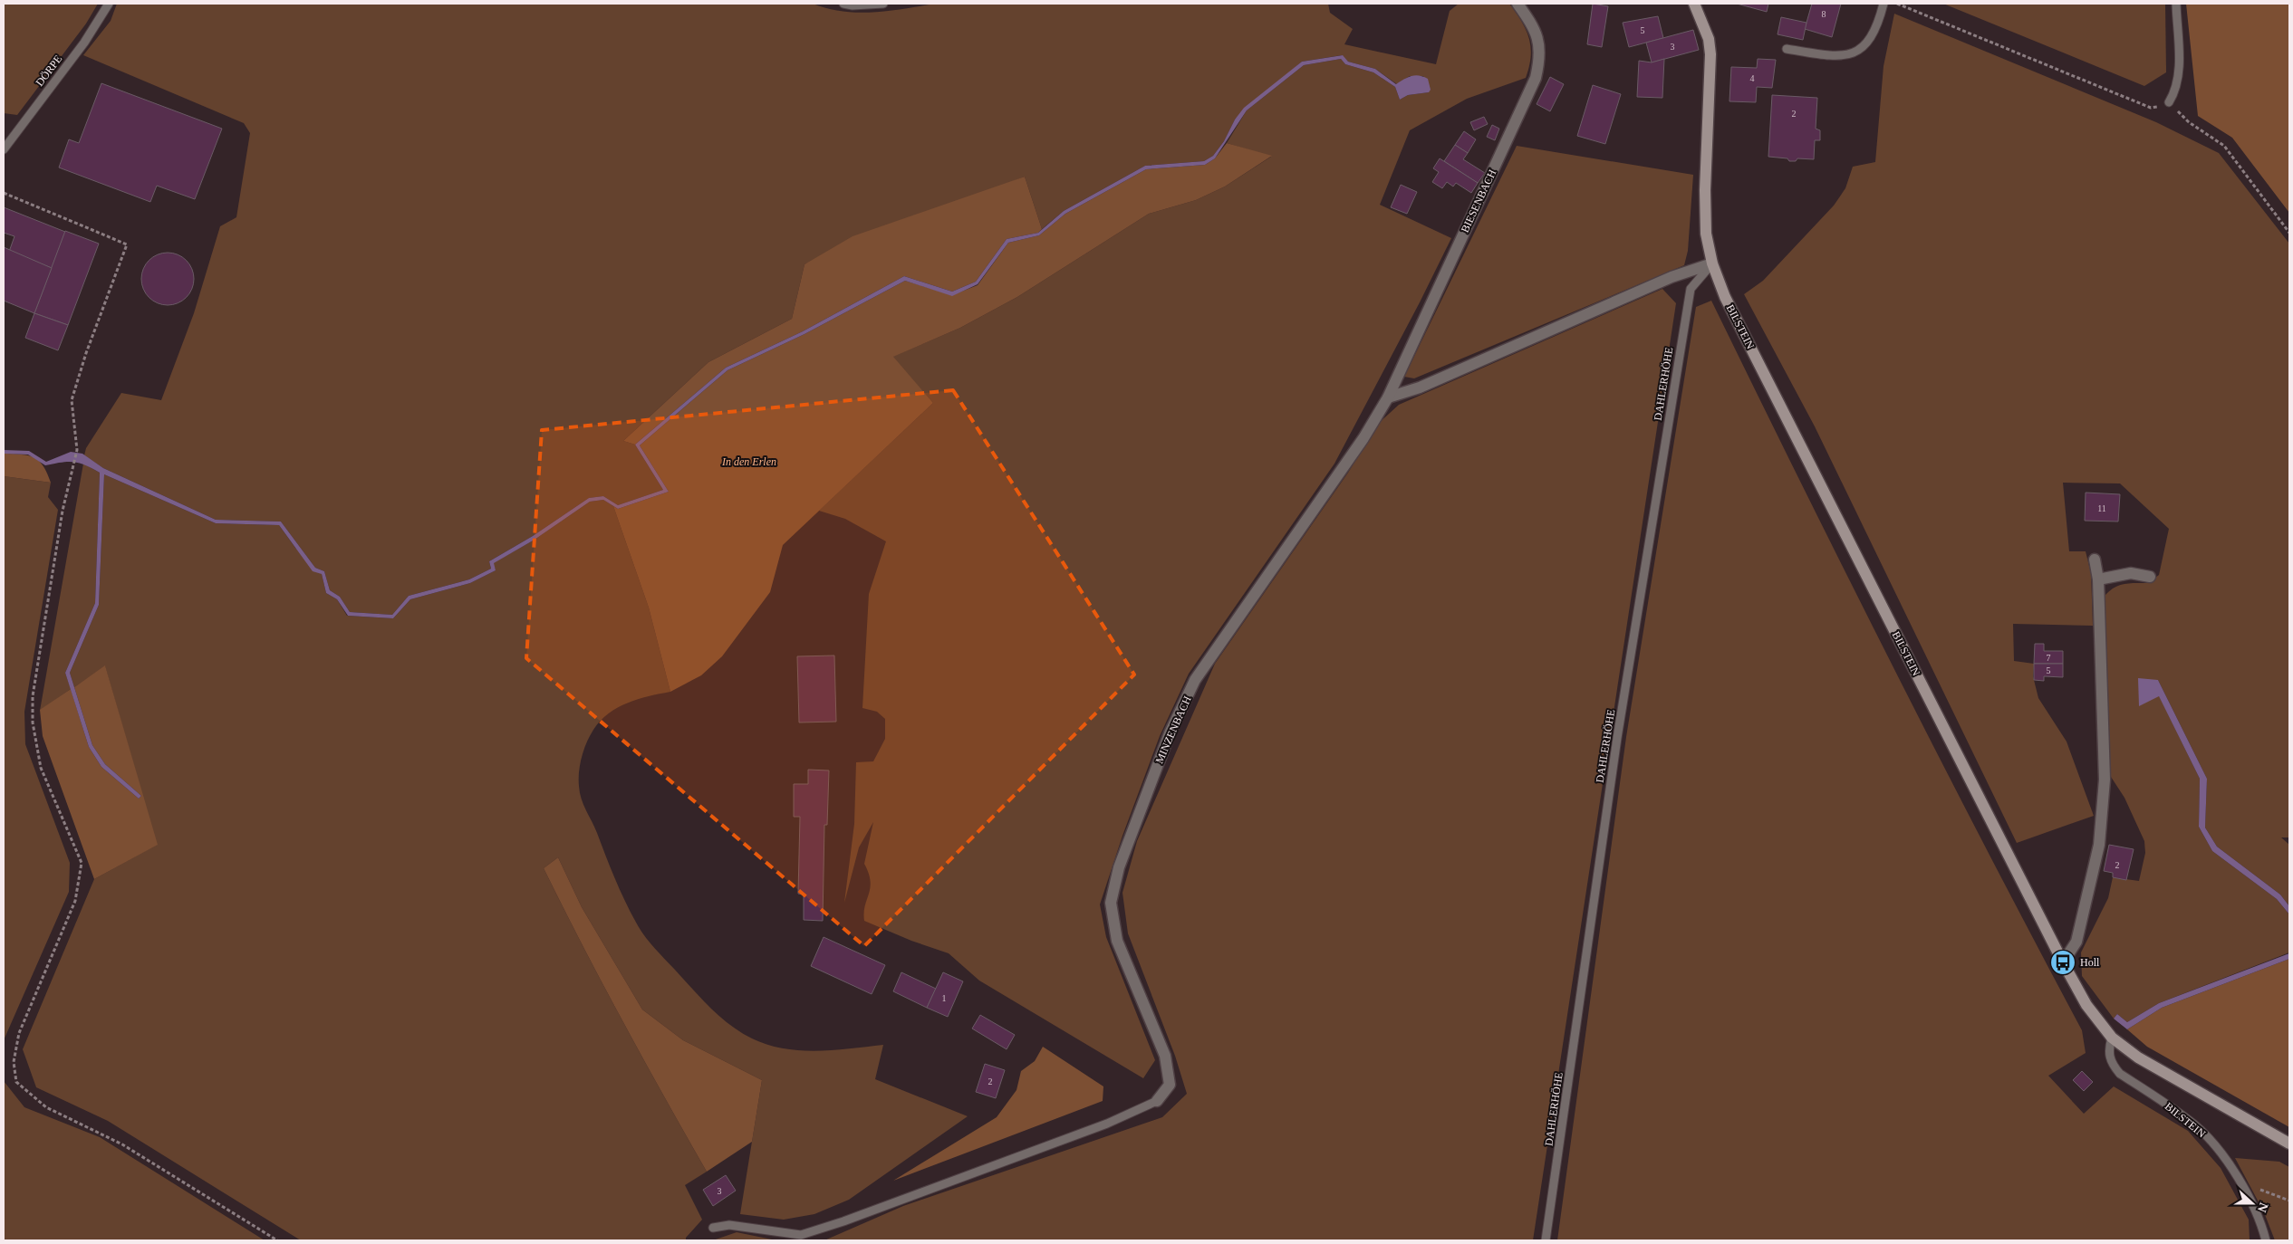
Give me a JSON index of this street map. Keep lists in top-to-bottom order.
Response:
{
  "streets": {
    "street": ["BIESENBACH", "BILSTEIN", "MINZENBACH"],
    "lane": ["DÖRPE", "DAHLERHÖHE"]
  },
  "crossings": [
    ["BIESENBACH", "MINZENBACH"],
    ["BILSTEIN", "DAHLERHÖHE"]
  ],
  "parks": ["In den Erlen"],
  "places": {
    "bus stop": ["Holl"]
  },
  "house_numbers": [
    "8",
    "5",
    "3",
    "4",
    "2",
    "11",
    "7",
    "5",
    "2",
    "1",
    "2",
    "3"
  ],
  "north": "right"
}
